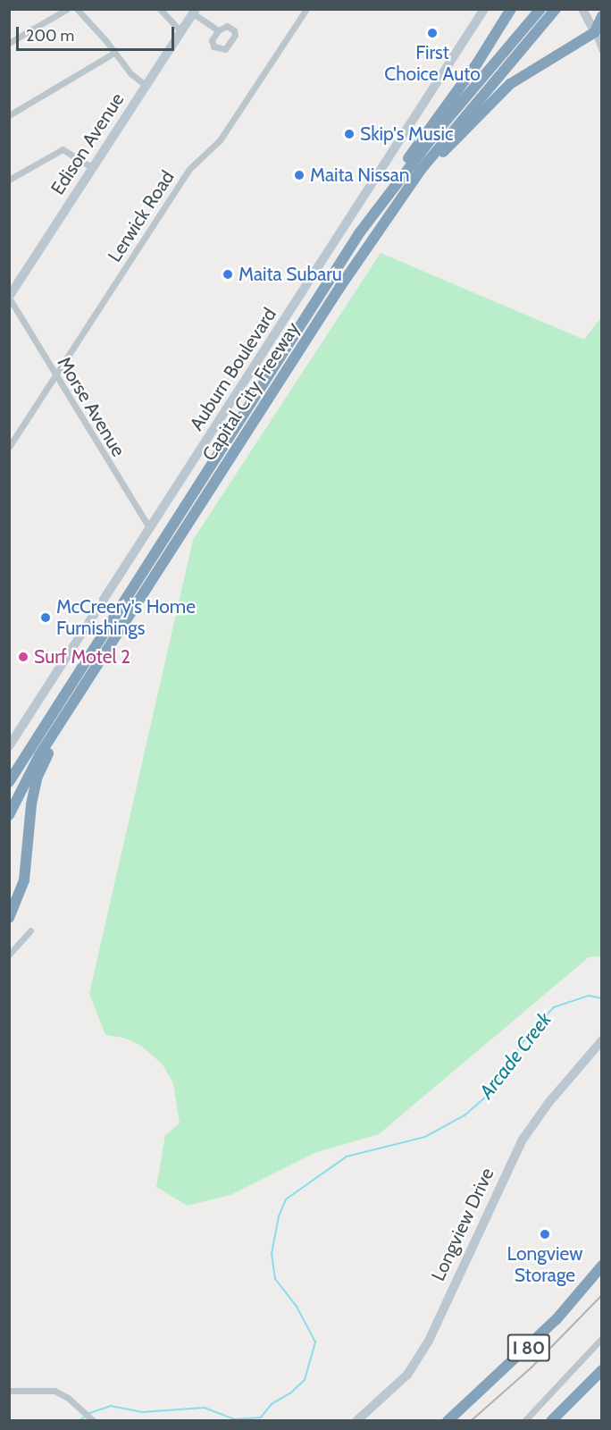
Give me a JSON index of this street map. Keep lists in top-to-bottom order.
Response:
{
  "streets": {
    "highway": ["Capital City Freeway", "I 80"],
    "main road": ["Edison Avenue", "Auburn Boulevard", "Longview Drive"],
    "street": ["Lerwick Road", "Morse Avenue"]
  },
  "crossings": [
    ["Edison Avenue", "Morse Avenue"],
    ["Lerwick Road", "Morse Avenue"],
    ["Auburn Boulevard", "Morse Avenue"]
  ],
  "water": ["Arcade Creek"],
  "places": [
    "First Choice Auto",
    "Skip's Music",
    "Maita Nissan",
    "Maita Subaru",
    "McCreery's Home Furnishings",
    "Surf Motel 2",
    "Longview Storage"
  ],
  "scale_bar": "200 m"
}
